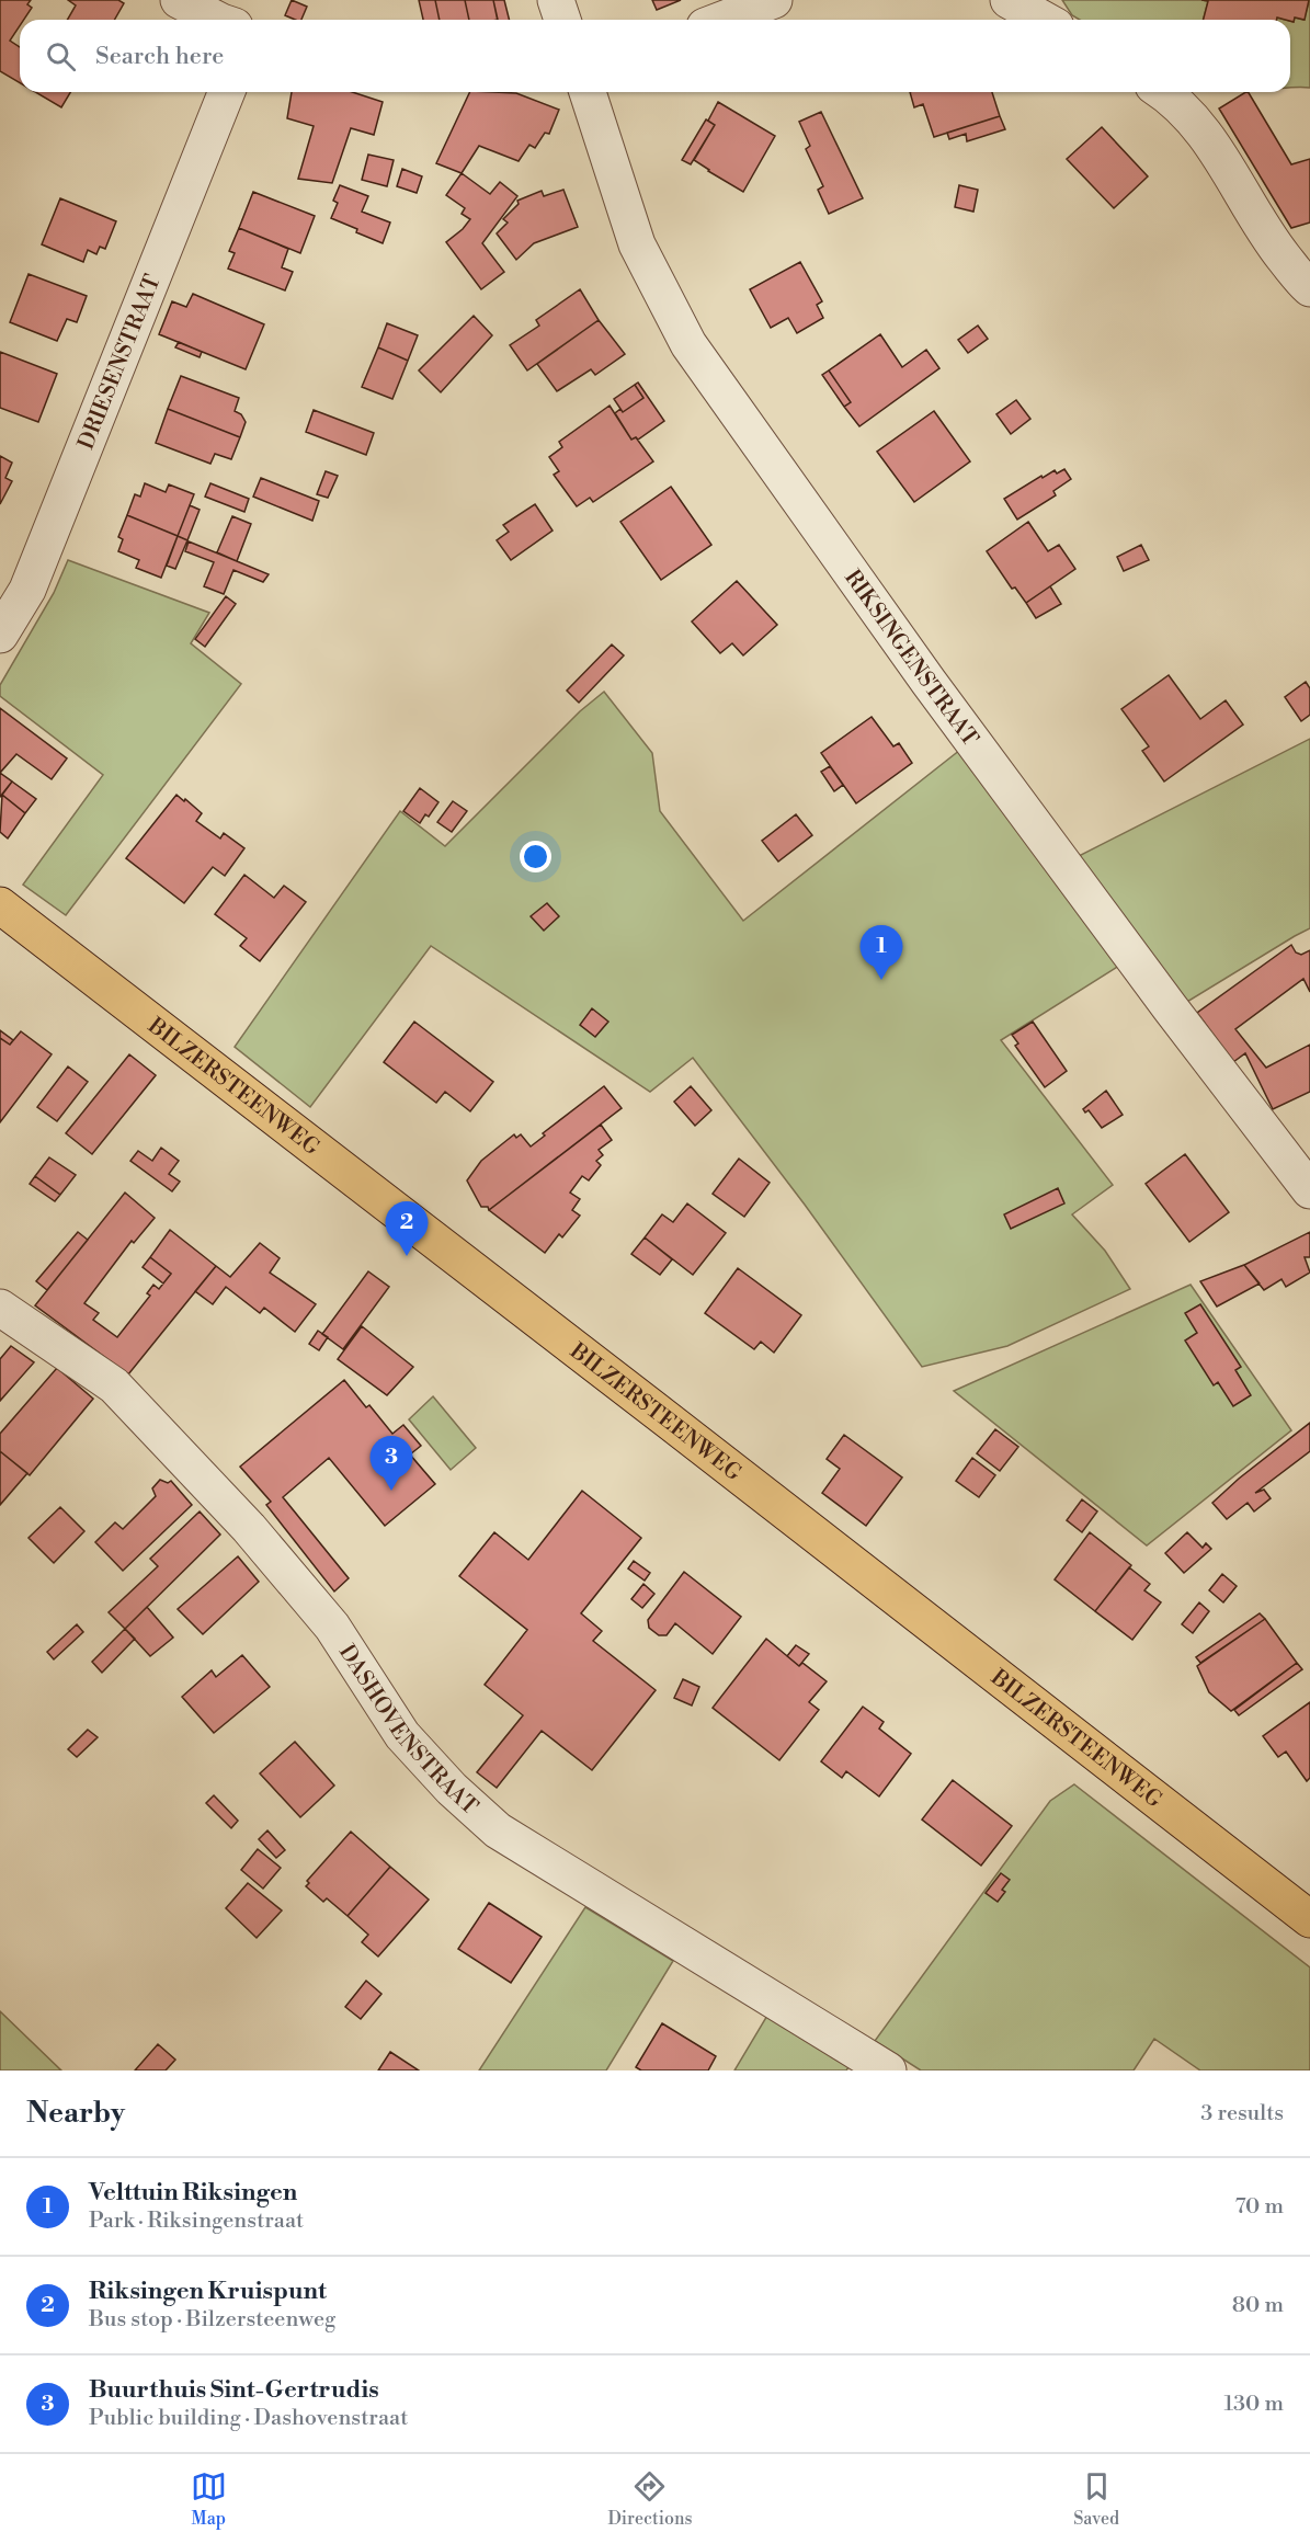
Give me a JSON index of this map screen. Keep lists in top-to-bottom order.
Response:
{
  "streets": {
    "main road": ["BILZERSTEENWEG"],
    "street": ["DRIESENSTRAAT", "RIKSINGENSTRAAT", "DASHOVENSTRAAT"]
  },
  "page": {
    "search": "Search here",
    "pins": ["1", "2", "3"],
    "heading": ["Nearby", "3 results"],
    "list": [
      {
        "mark": "1",
        "name": "Velttuin Riksingen",
        "note": "Park · Riksingenstraat",
        "value": "70 m"
      },
      {
        "mark": "2",
        "name": "Riksingen Kruispunt",
        "note": "Bus stop · Bilzersteenweg",
        "value": "80 m"
      },
      {
        "mark": "3",
        "name": "Buurthuis Sint-Gertrudis",
        "note": "Public building · Dashovenstraat",
        "value": "130 m"
      }
    ],
    "nav": ["Map", "Directions", "Saved"]
  }
}
